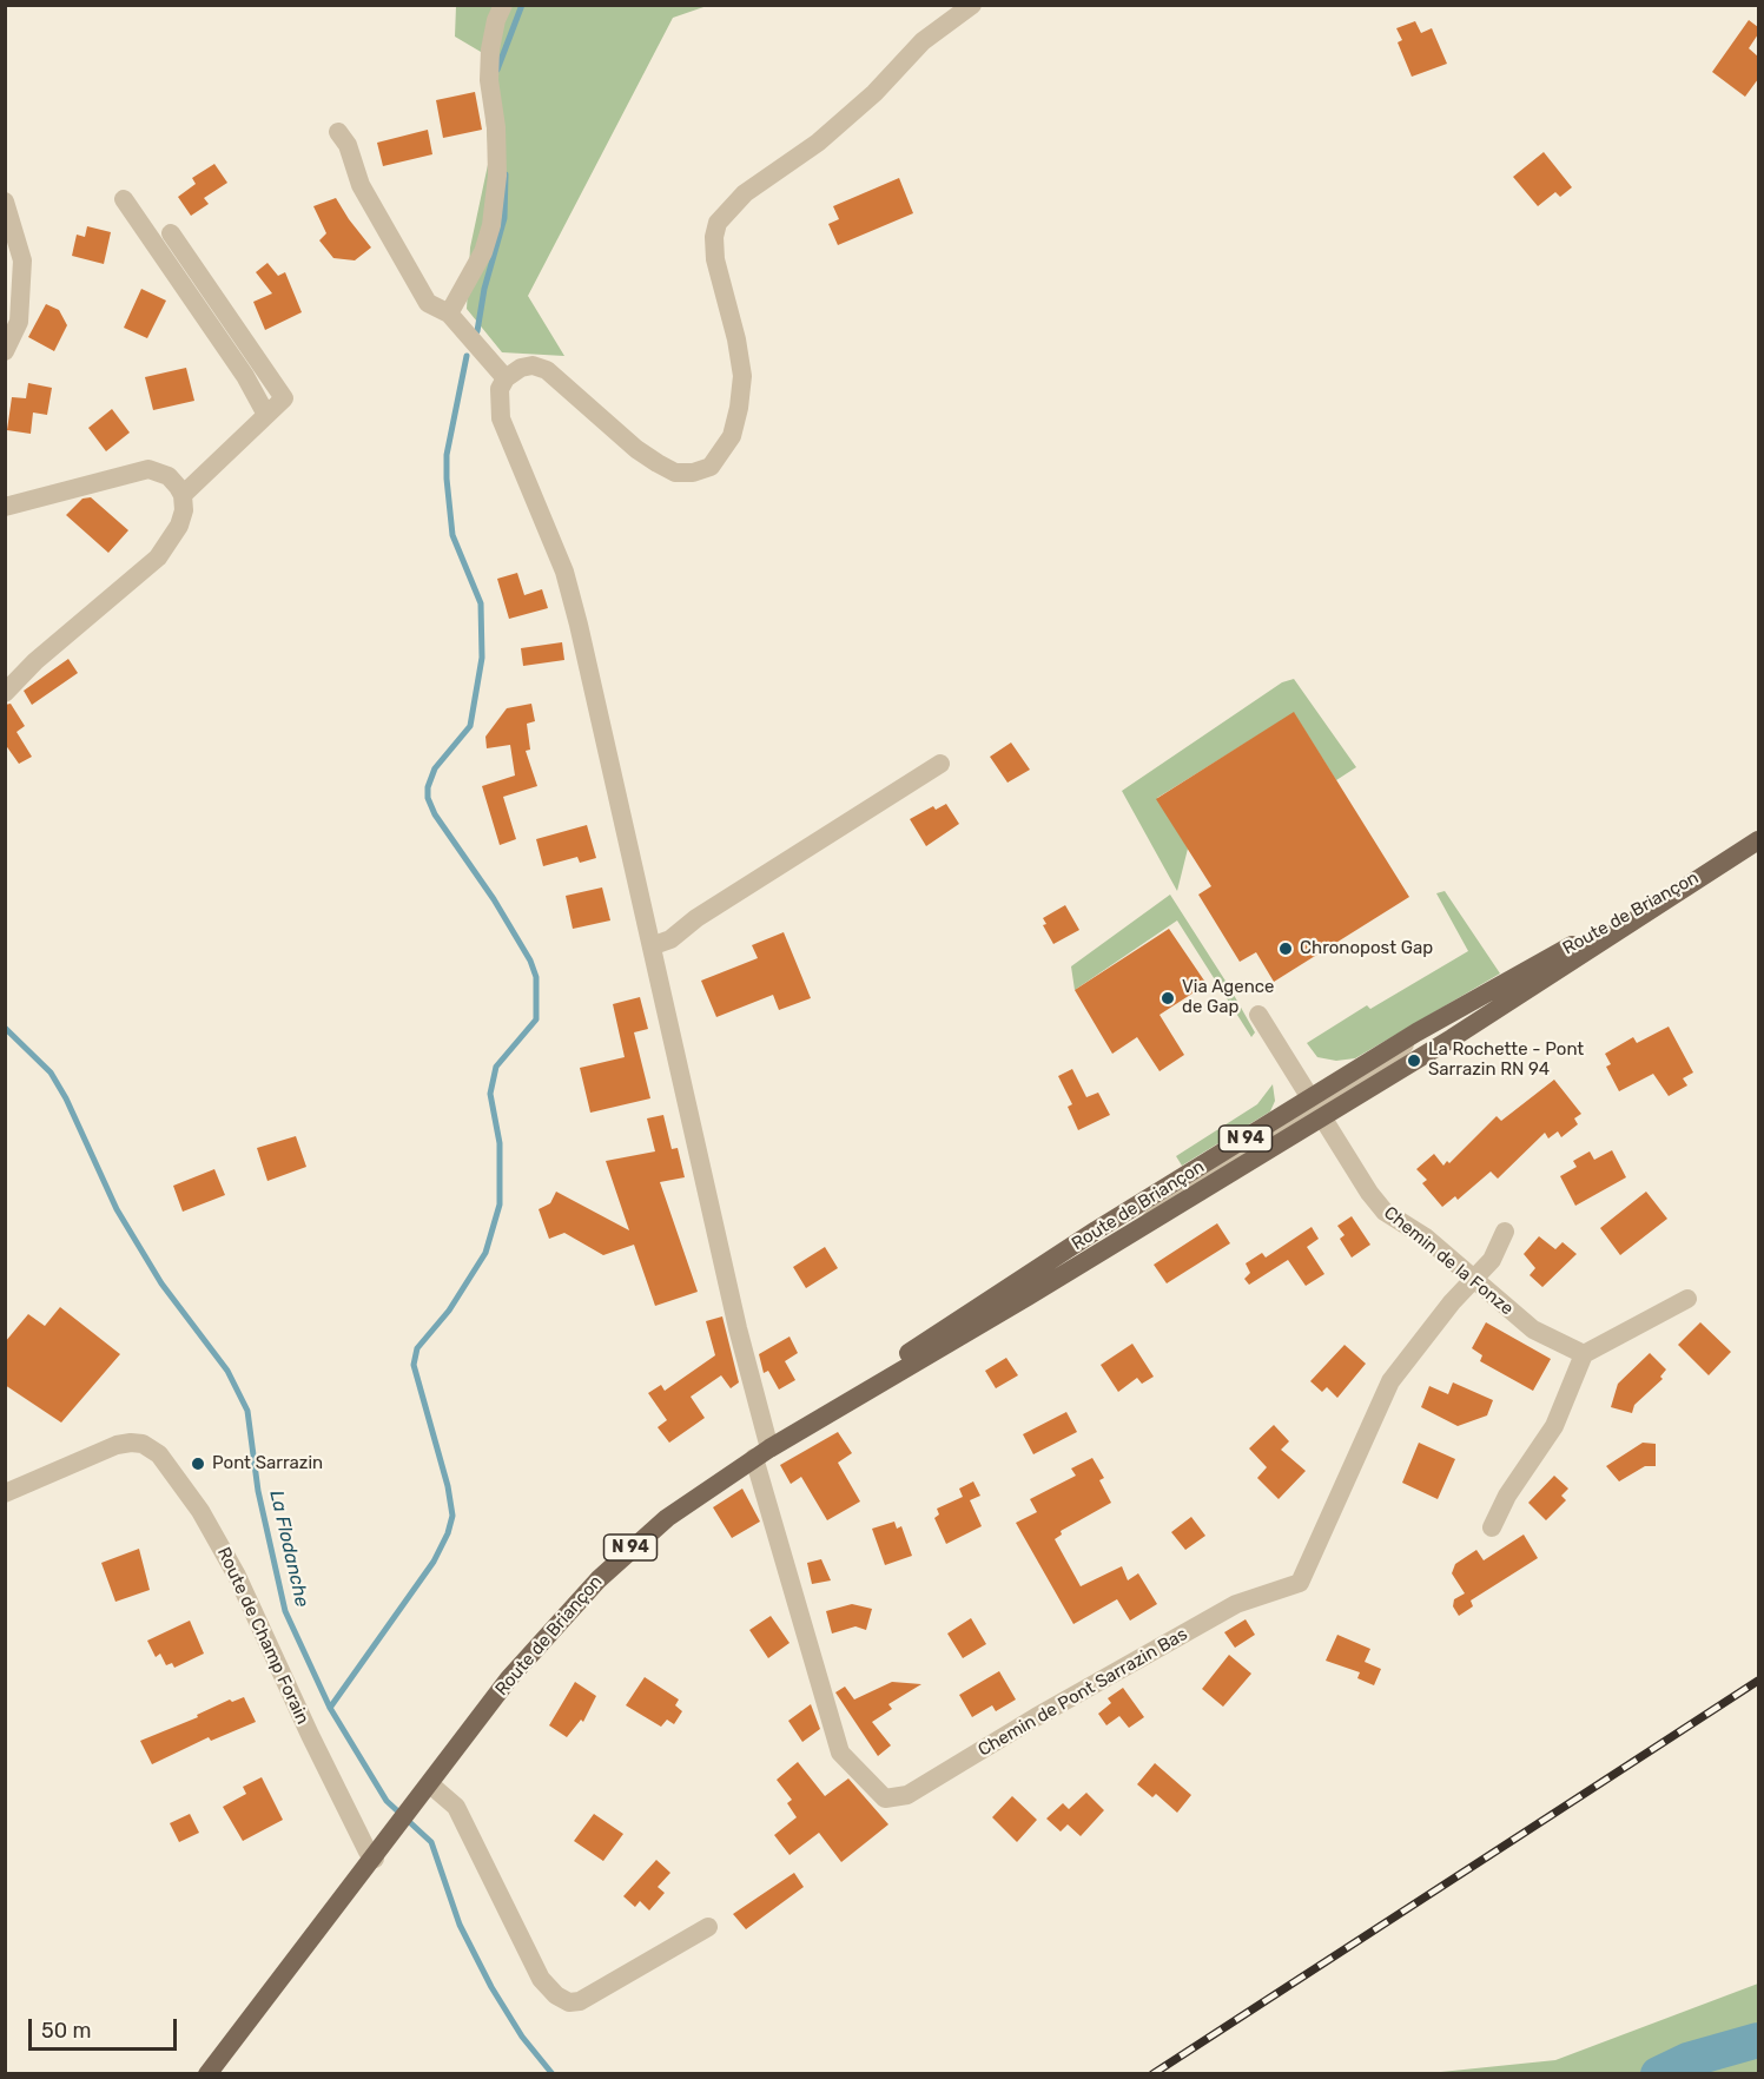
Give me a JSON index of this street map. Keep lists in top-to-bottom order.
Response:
{
  "streets": {
    "main road": ["Route de Briançon", "N 94"],
    "street": ["Chemin de la Fonze", "Route de Champ Forain", "Chemin de Pont Sarrazin Bas"]
  },
  "crossings": [
    ["Route de Briançon", "N 94"],
    ["Route de Briançon", "Chemin de la Fonze"],
    ["Route de Briançon", "Route de Champ Forain"],
    ["Route de Briançon", "Chemin de Pont Sarrazin Bas"],
    ["N 94", "Route de Champ Forain"],
    ["Chemin de la Fonze", "Chemin de Pont Sarrazin Bas"]
  ],
  "water": ["La Flodanche"],
  "places": [
    "Chronopost Gap",
    "Via Agence de Gap",
    "La Rochette - Pont Sarrazin RN 94",
    "Pont Sarrazin"
  ],
  "scale_bar": "50 m"
}
